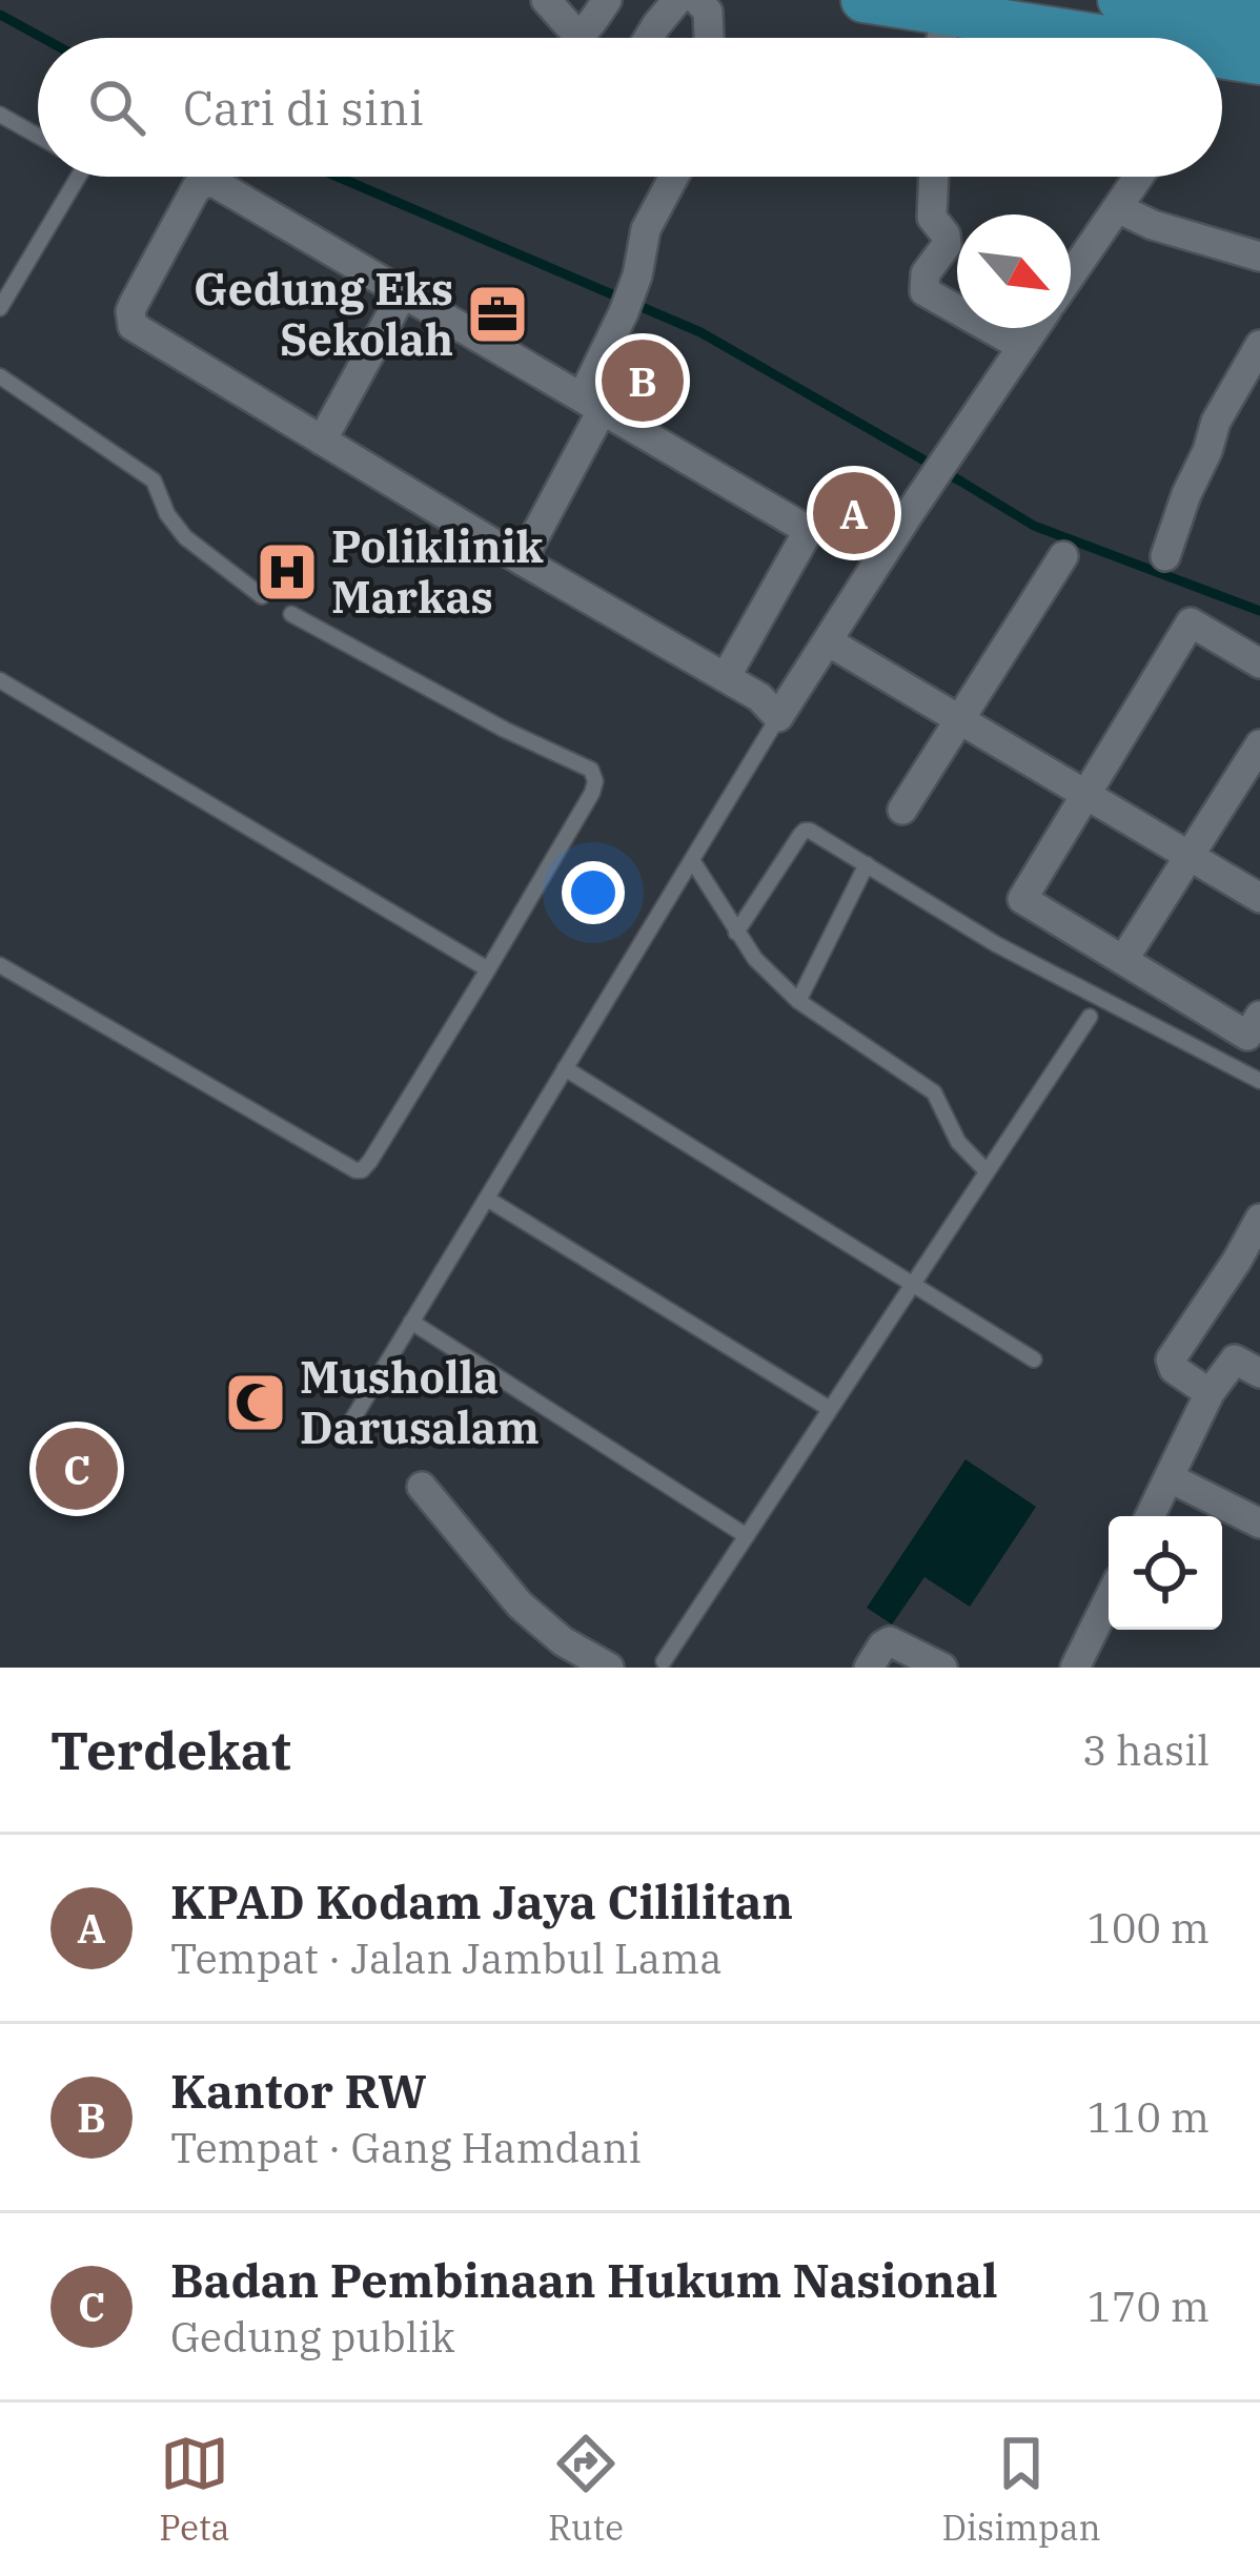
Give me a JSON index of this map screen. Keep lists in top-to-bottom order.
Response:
{
  "places": {
    "office": ["Gedung Eks Sekolah"],
    "hospital": ["Poliklinik Markas"],
    "mosque": ["Musholla Darusalam"]
  },
  "north": "bottom right",
  "page": {
    "search": "Cari di sini",
    "pins": ["B", "A", "C"],
    "heading": ["Terdekat", "3 hasil"],
    "list": [
      {
        "mark": "A",
        "name": "KPAD Kodam Jaya Cililitan",
        "note": "Tempat · Jalan Jambul Lama",
        "value": "100 m"
      },
      {
        "mark": "B",
        "name": "Kantor RW",
        "note": "Tempat · Gang Hamdani",
        "value": "110 m"
      },
      {
        "mark": "C",
        "name": "Badan Pembinaan Hukum Nasional",
        "note": "Gedung publik",
        "value": "170 m"
      }
    ],
    "nav": ["Peta", "Rute", "Disimpan"]
  }
}
